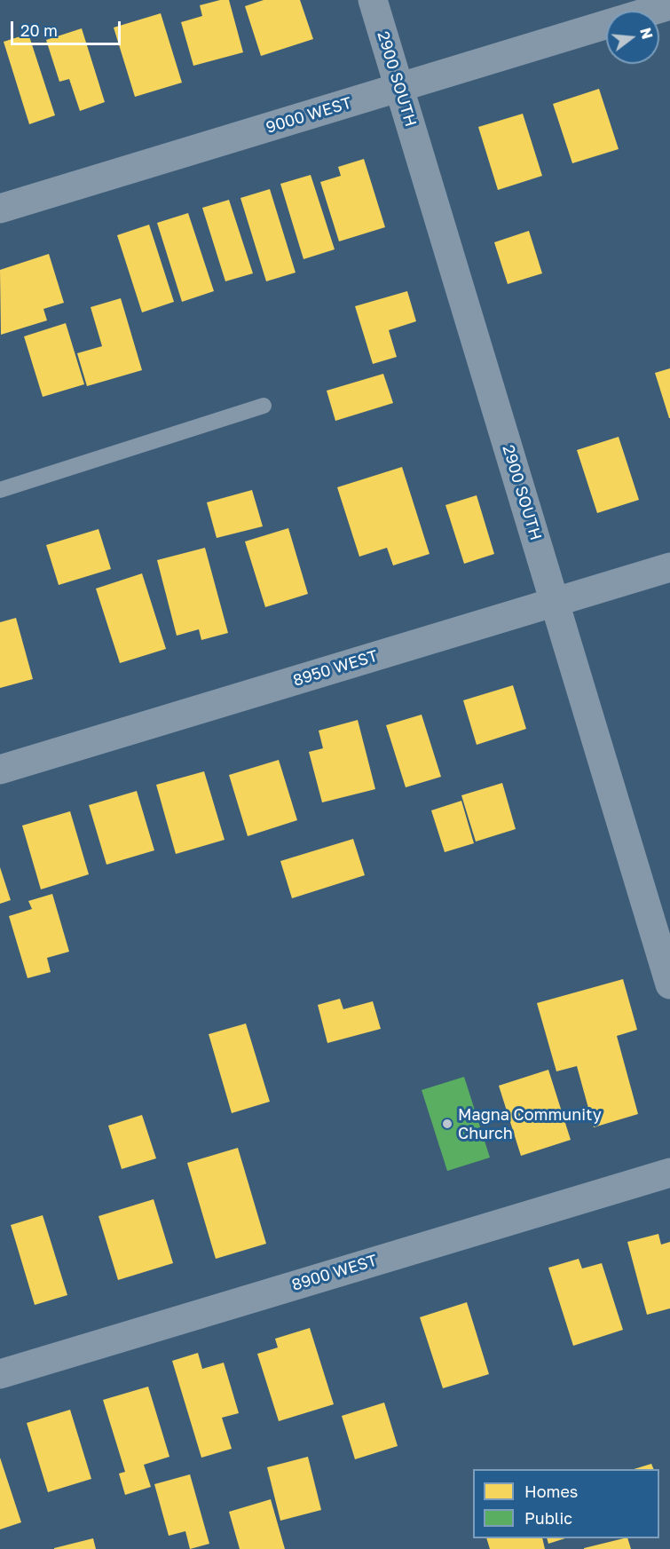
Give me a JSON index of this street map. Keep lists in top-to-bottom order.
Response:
{
  "streets": {
    "street": [
      "2900 SOUTH",
      "9000 WEST",
      "8950 WEST",
      "8900 WEST"
    ]
  },
  "crossings": [
    ["2900 SOUTH", "9000 WEST"],
    ["2900 SOUTH", "8950 WEST"]
  ],
  "places": ["Magna Community Church"],
  "legend": ["Homes", "Public"],
  "scale_bar": "20 m",
  "north": "right"
}
